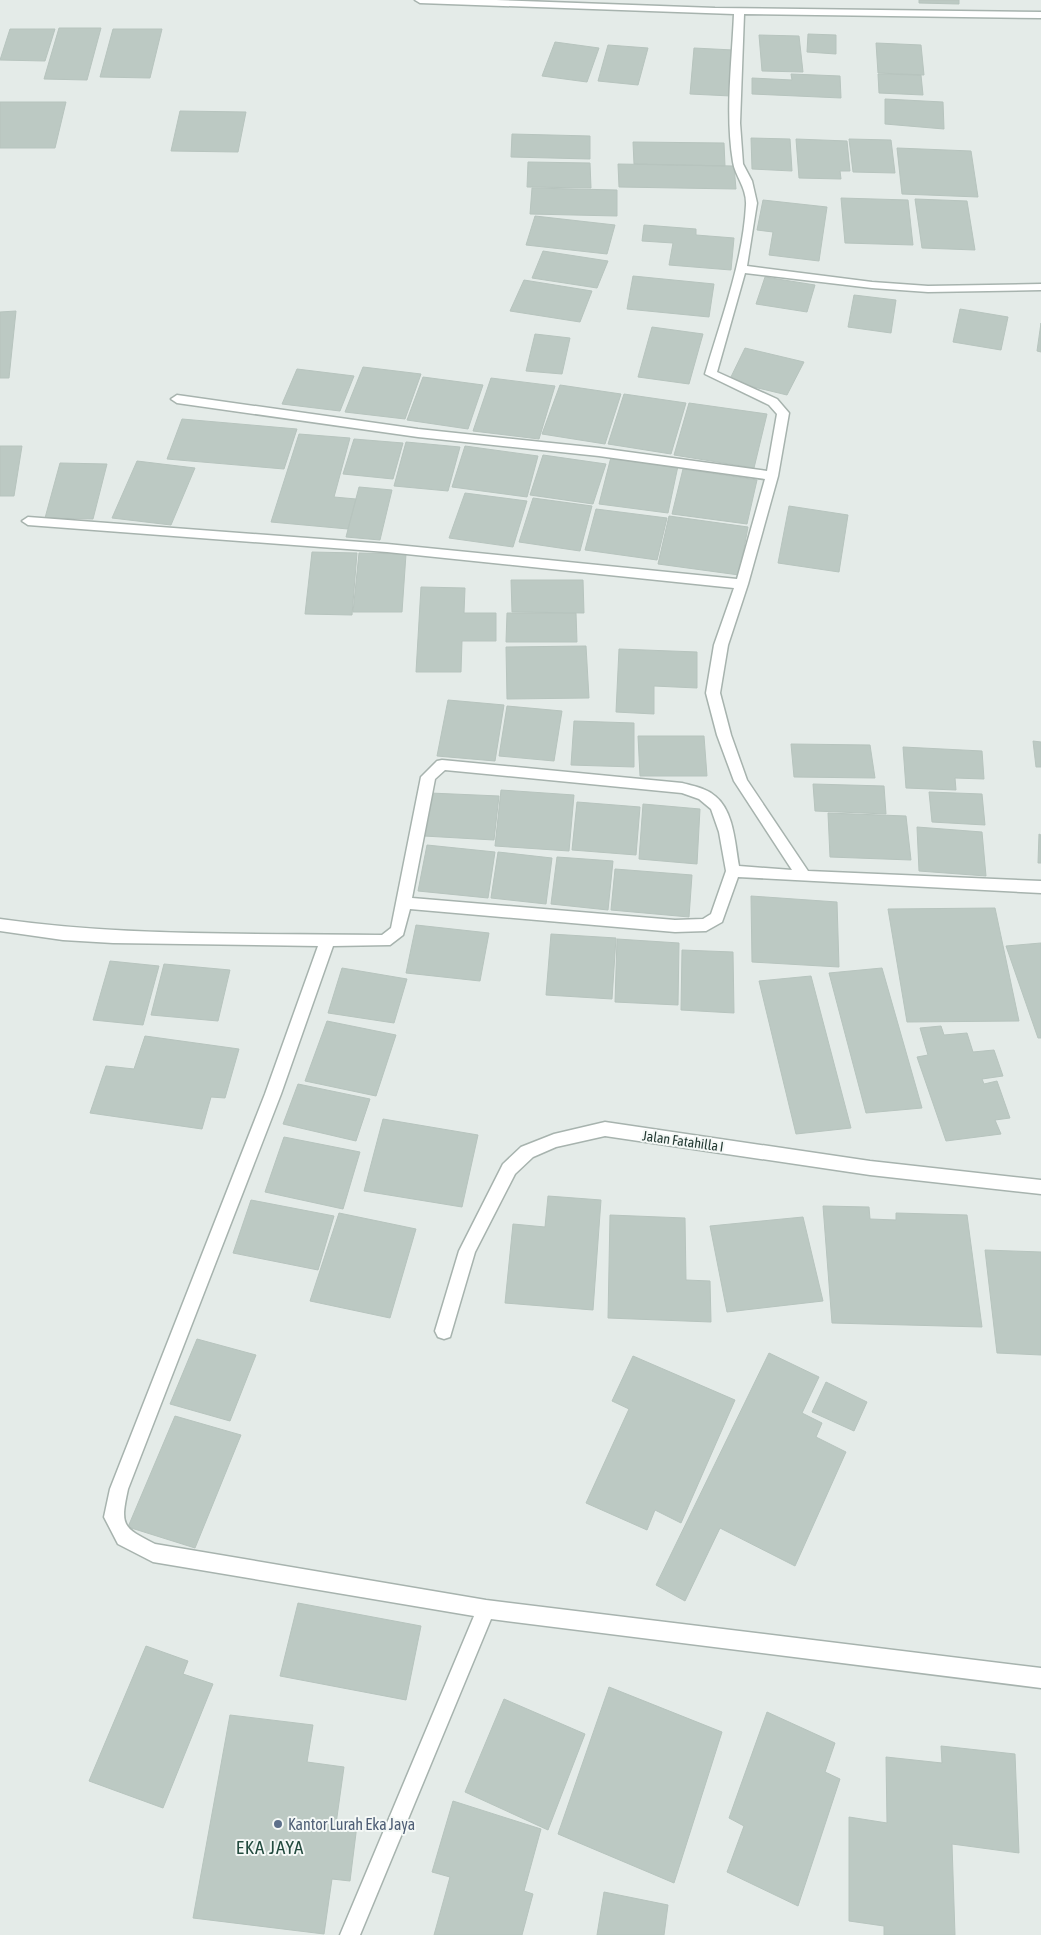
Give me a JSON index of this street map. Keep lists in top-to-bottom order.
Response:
{
  "streets": {
    "street": ["Jalan Fatahilla I"]
  },
  "districts": ["EKA JAYA"],
  "places": ["Kantor Lurah Eka Jaya"]
}
